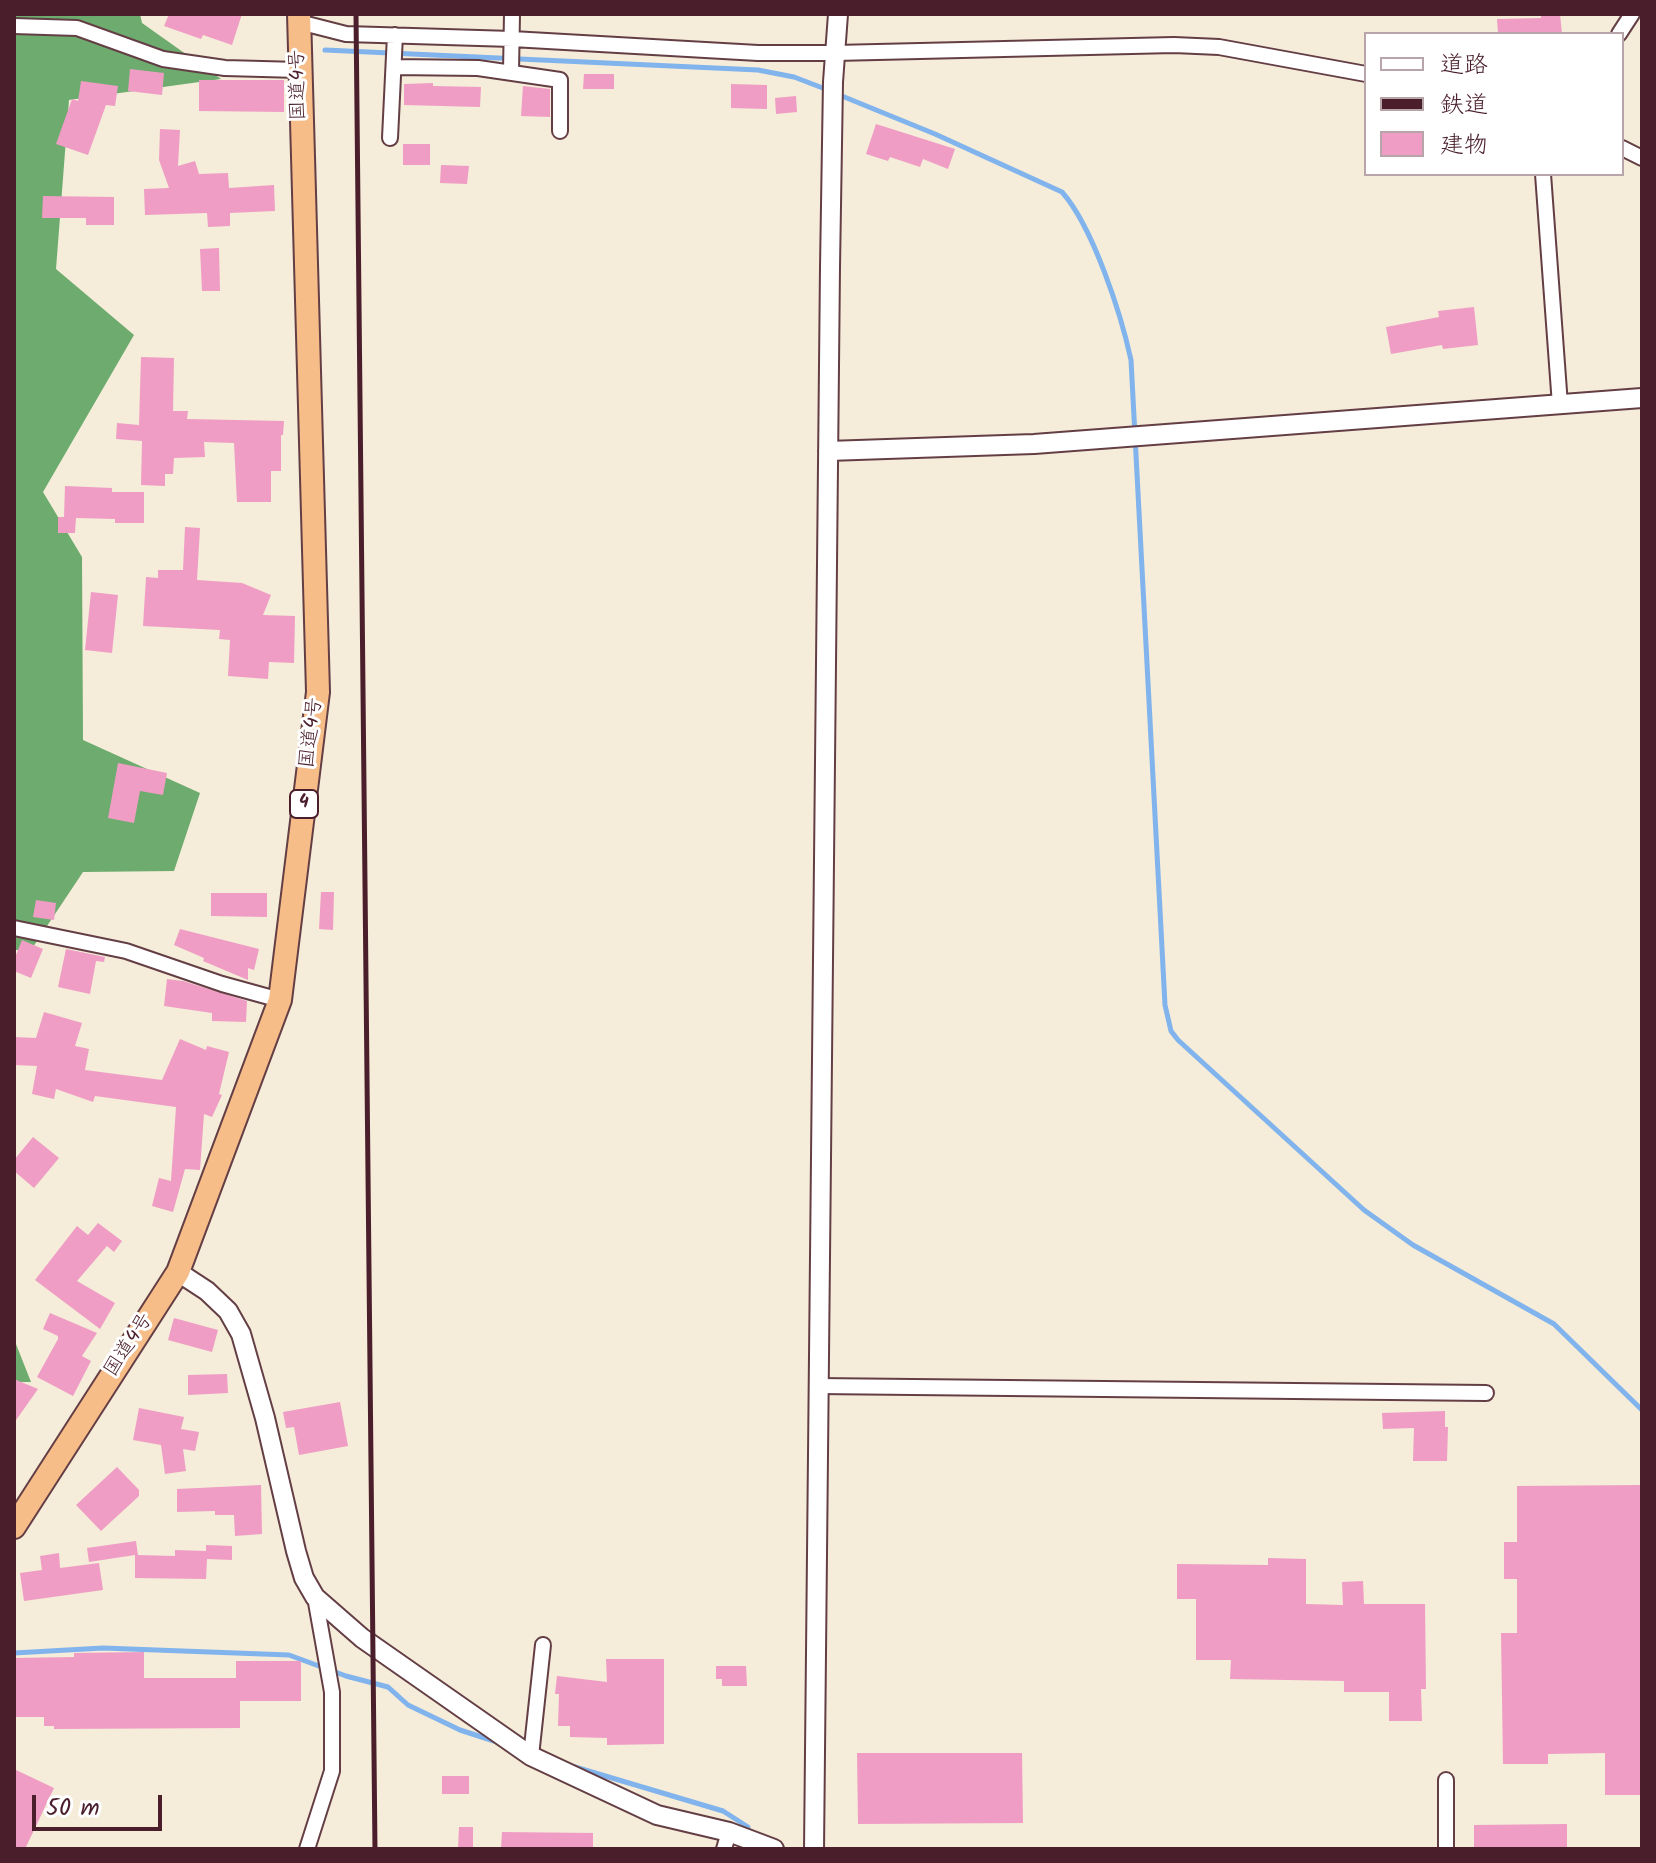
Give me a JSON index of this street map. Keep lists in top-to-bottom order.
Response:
{
  "streets": {
    "highway": ["国道4号", "4"]
  },
  "legend": ["道路", "鉄道", "建物"],
  "scale_bar": "50 m"
}
